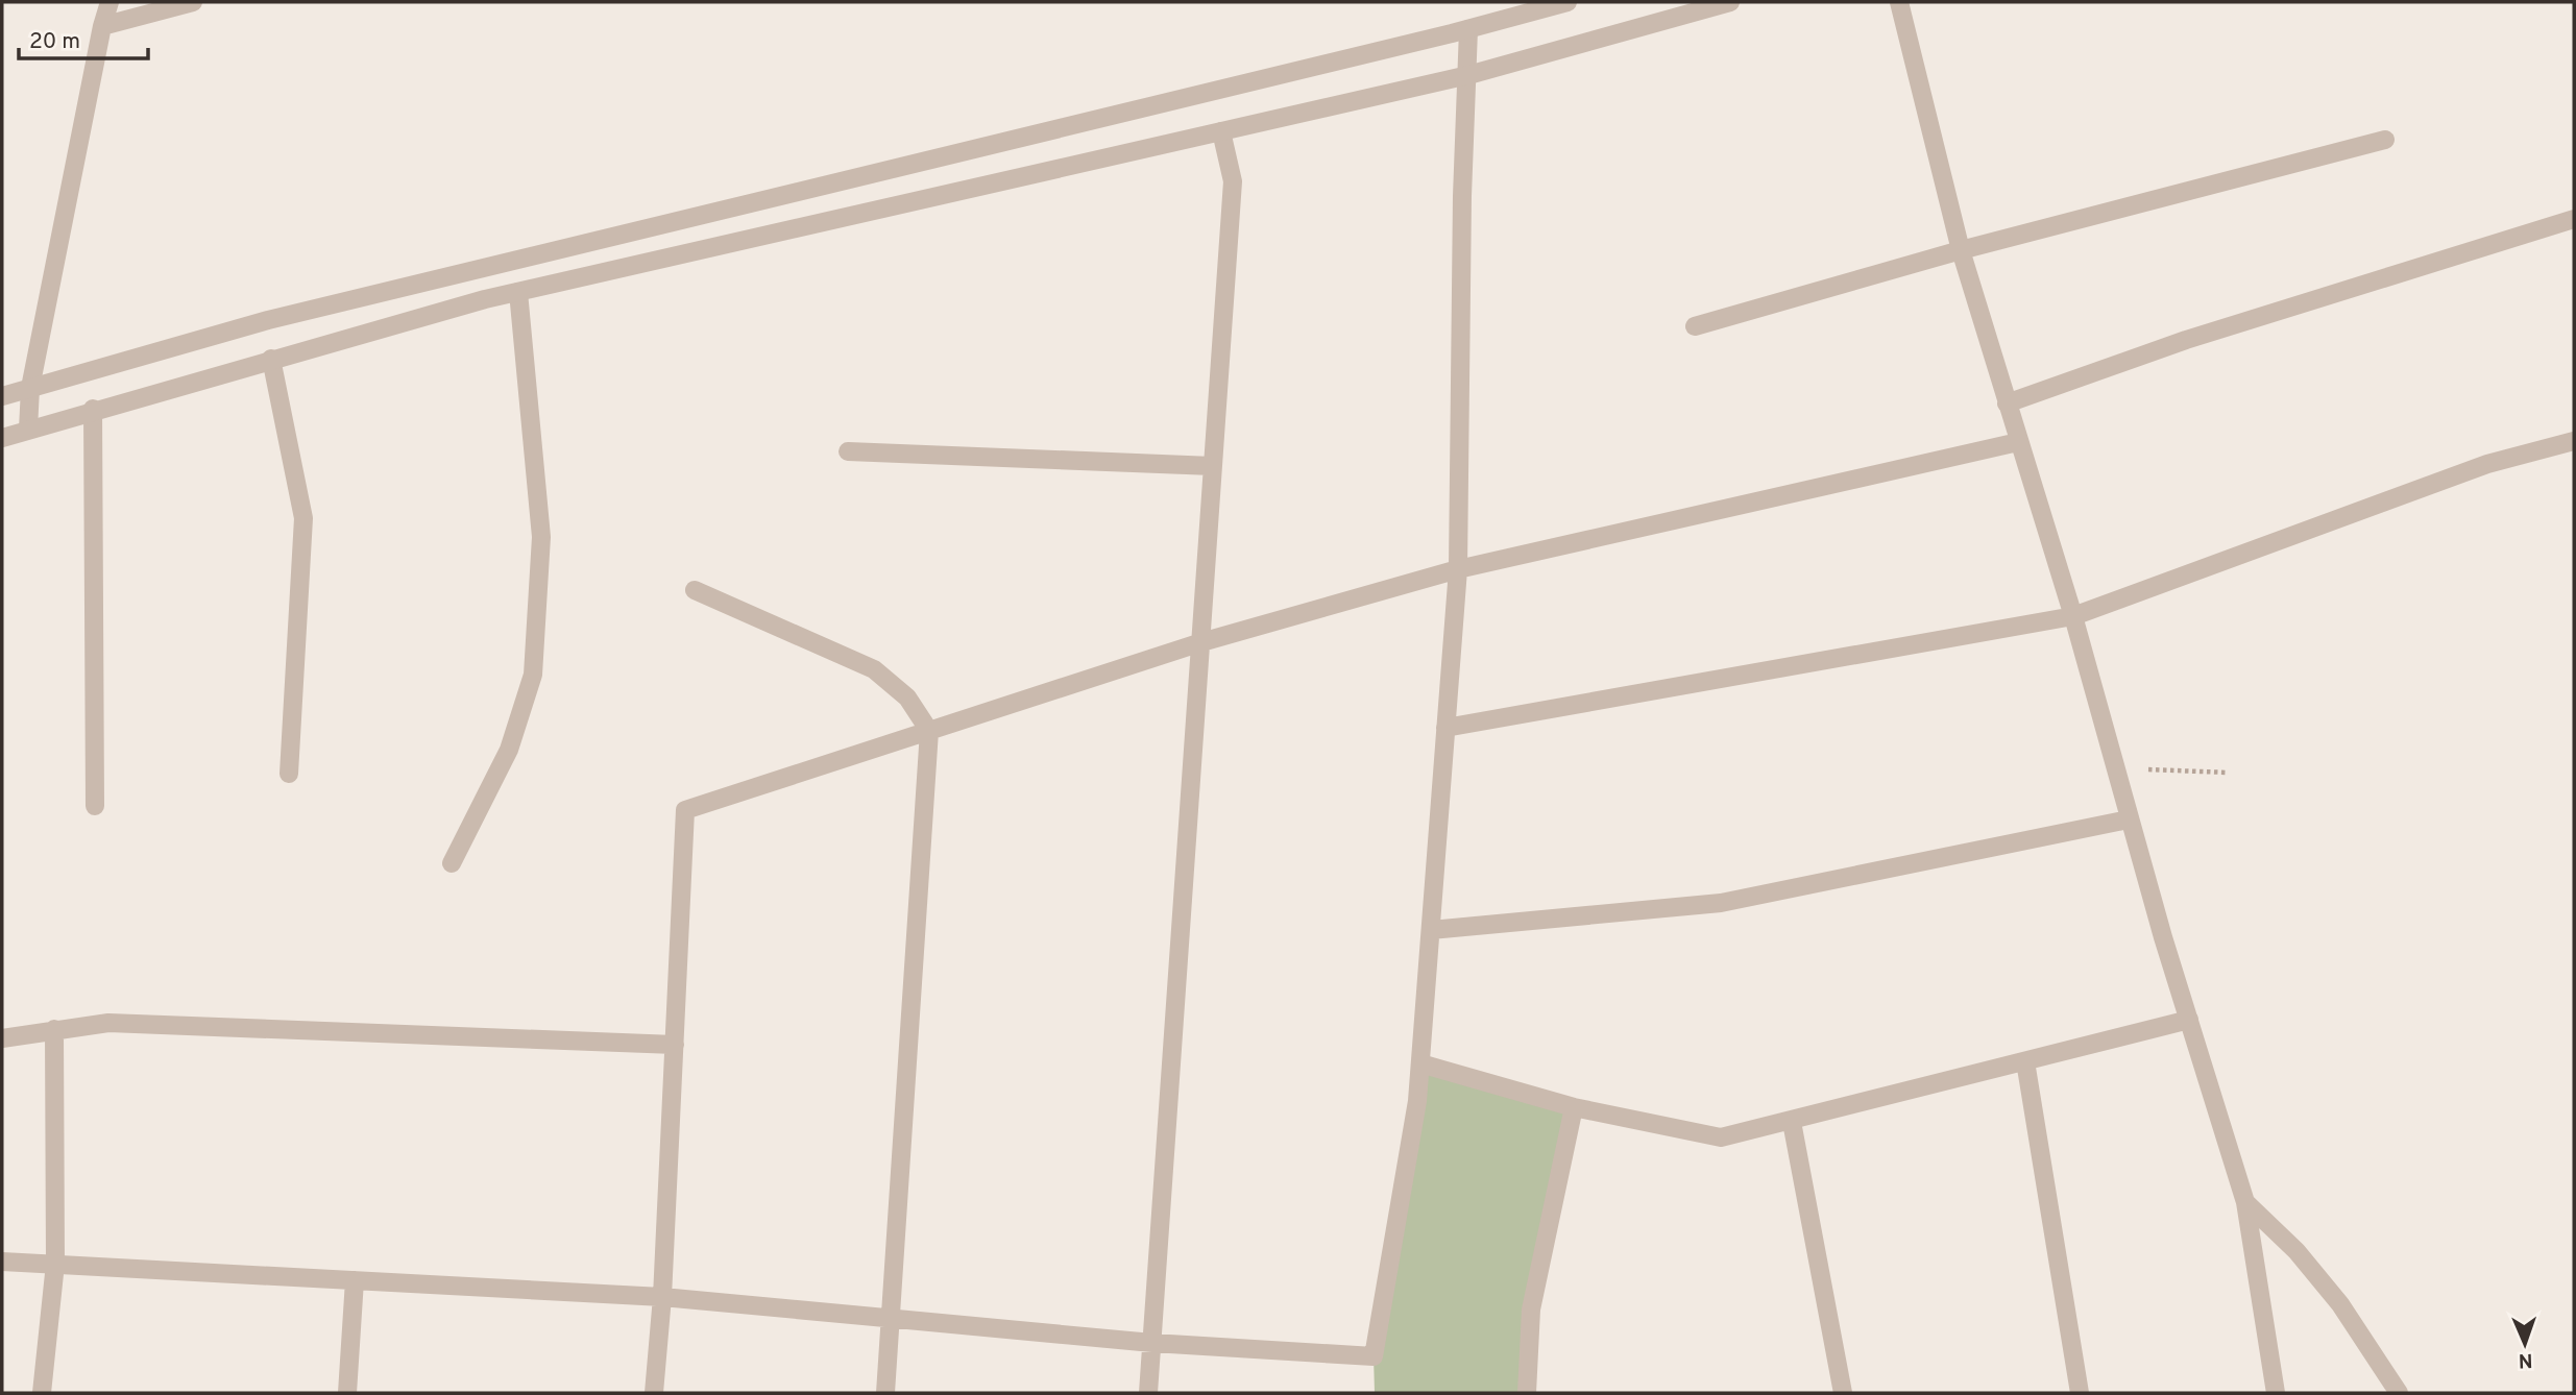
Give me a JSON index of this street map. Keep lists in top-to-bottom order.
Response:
{
  "scale_bar": "20 m",
  "north": "bottom"
}
